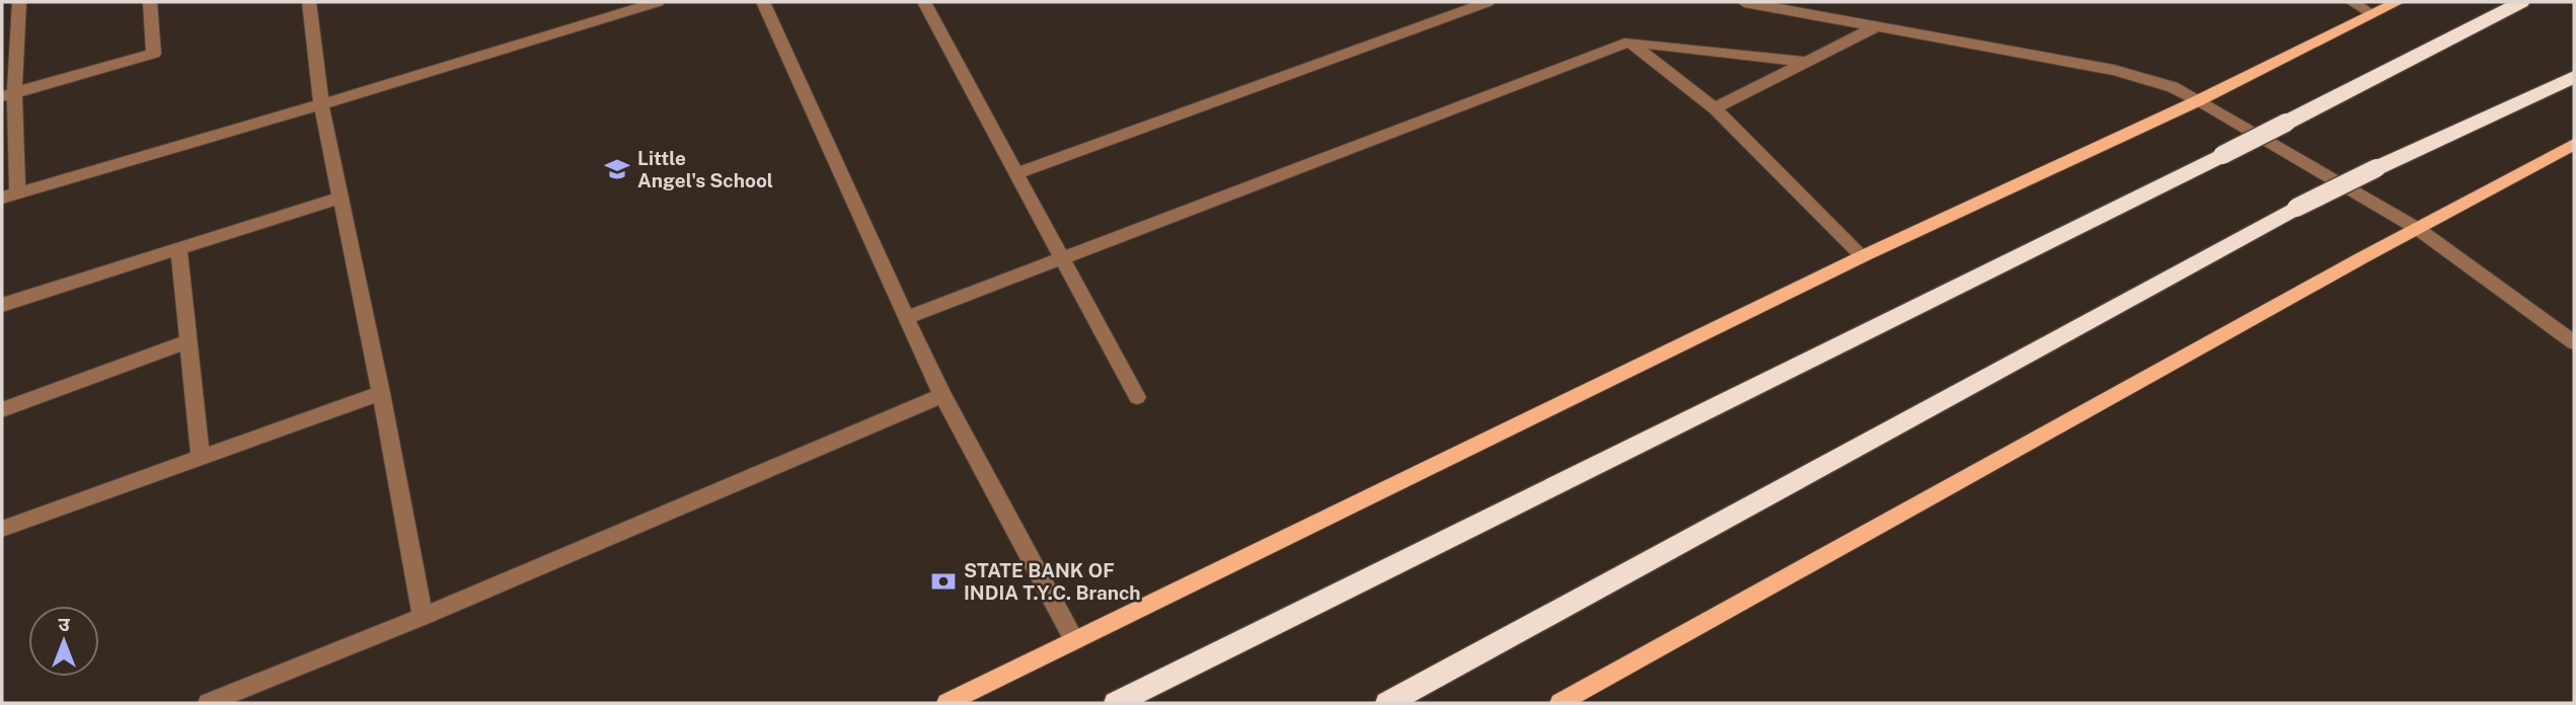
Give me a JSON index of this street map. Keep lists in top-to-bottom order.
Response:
{
  "places": {
    "school or university": ["Little Angel's School"],
    "bank": ["STATE BANK OF INDIA T.Y.C. Branch"]
  },
  "north": "top"
}
